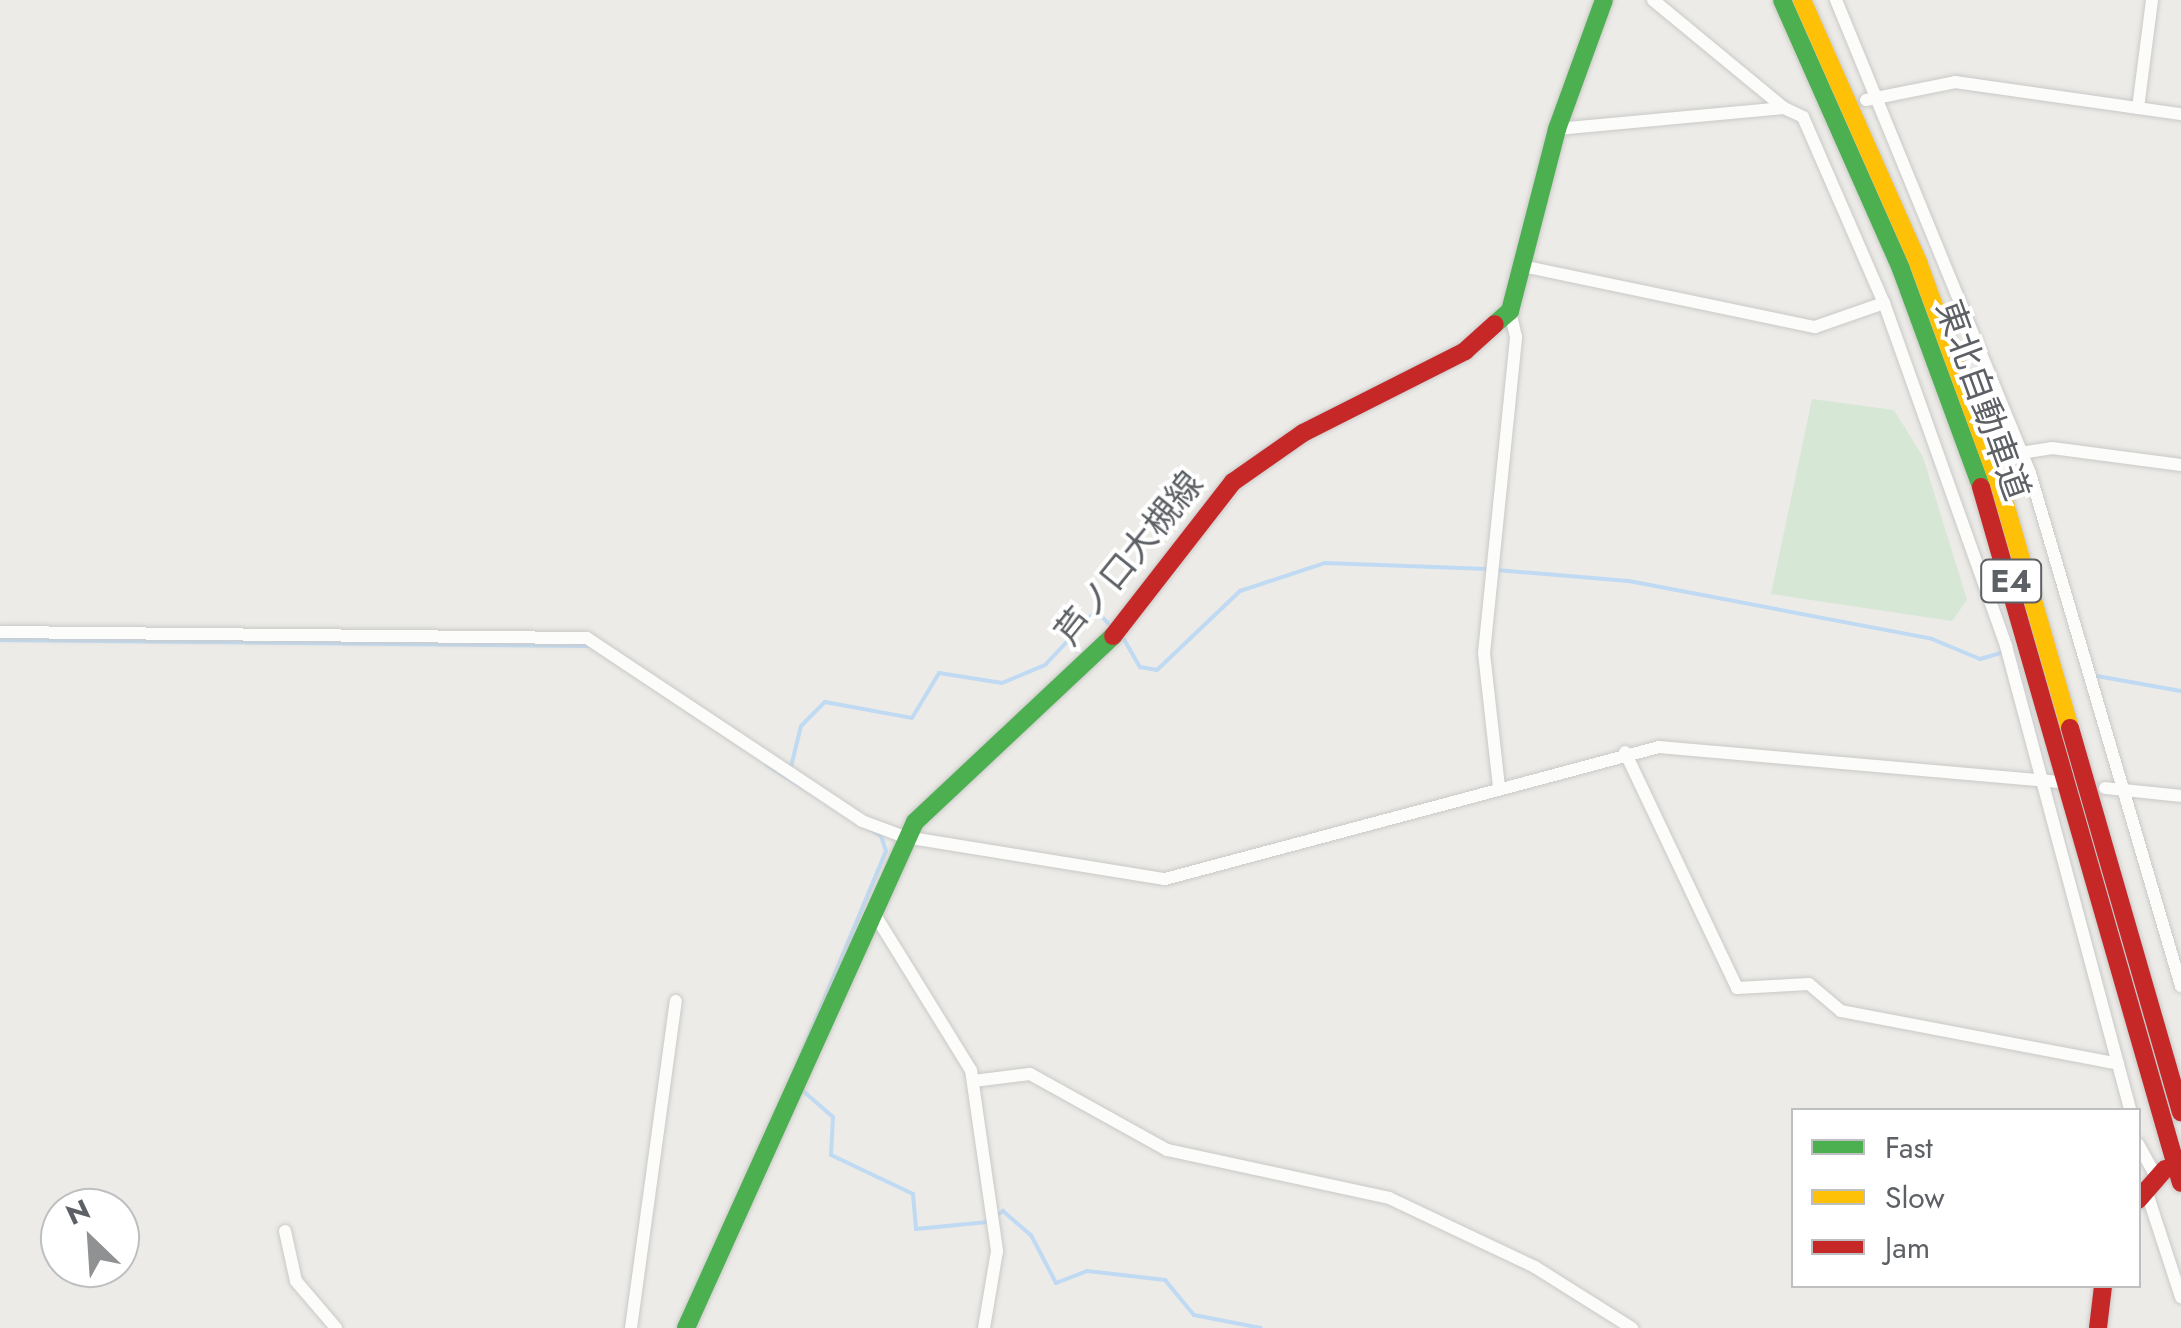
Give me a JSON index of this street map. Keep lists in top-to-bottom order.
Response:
{
  "streets": {
    "main road": ["東北自動車道", "芦ノ口大槻線", "E4"]
  },
  "legend": ["Fast", "Slow", "Jam"],
  "north": "top left"
}
